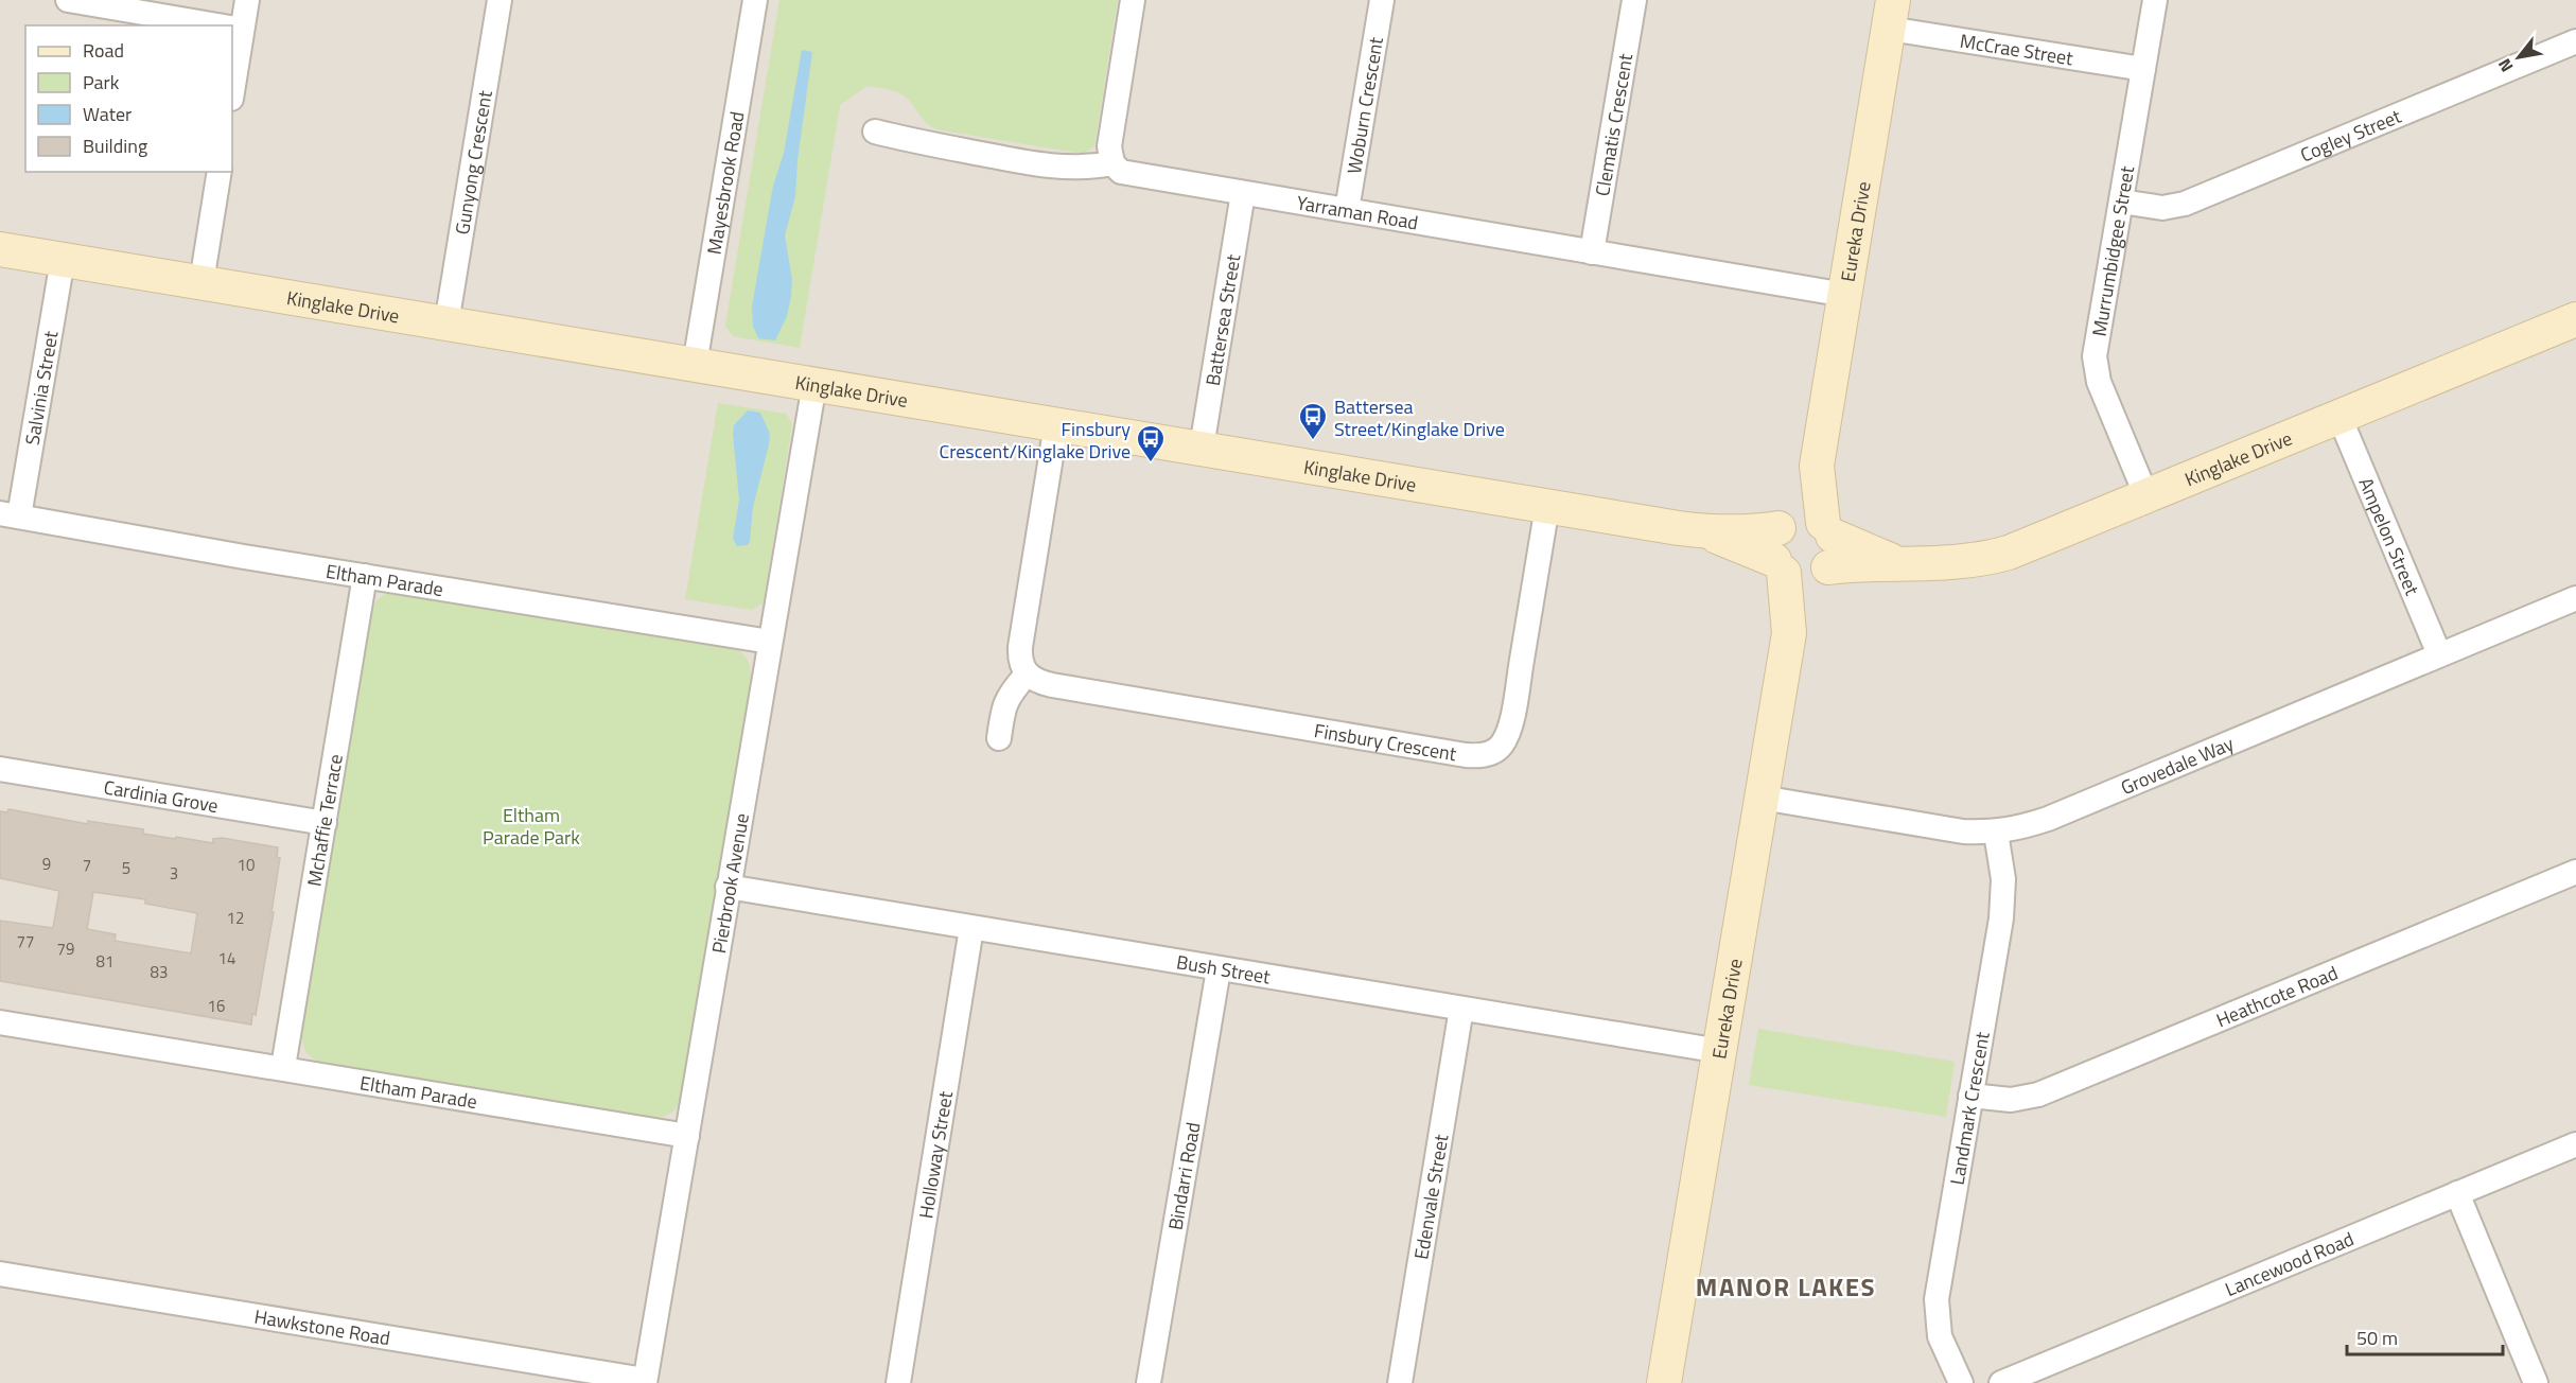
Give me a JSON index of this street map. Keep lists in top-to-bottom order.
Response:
{
  "streets": {
    "street": [
      "McCrae Street",
      "Woburn Crescent",
      "Clematis Crescent",
      "Cogley Street",
      "Gunyong Crescent",
      "Mayesbrook Road",
      "Yarraman Road",
      "Eureka Drive",
      "Murrumbidgee Street",
      "Kinglake Drive",
      "Battersea Street",
      "Salvinia Street",
      "Ampelon Street",
      "Eltham Parade",
      "Finsbury Crescent",
      "Grovedale Way",
      "Cardinia Grove",
      "Mchaffie Terrace",
      "Pierbrook Avenue",
      "Bush Street",
      "Heathcote Road",
      "Landmark Crescent",
      "Holloway Street",
      "Bindarri Road",
      "Edenvale Street",
      "Lancewood Road",
      "Hawkstone Road"
    ]
  },
  "crossings": [
    ["McCrae Street", "Eureka Drive"],
    ["McCrae Street", "Murrumbidgee Street"],
    ["Woburn Crescent", "Yarraman Road"],
    ["Clematis Crescent", "Yarraman Road"],
    ["Cogley Street", "Murrumbidgee Street"],
    ["Gunyong Crescent", "Kinglake Drive"],
    ["Mayesbrook Road", "Kinglake Drive"],
    ["Yarraman Road", "Eureka Drive"],
    ["Yarraman Road", "Battersea Street"],
    ["Eureka Drive", "Kinglake Drive"],
    ["Eureka Drive", "Grovedale Way"],
    ["Eureka Drive", "Bush Street"],
    ["Murrumbidgee Street", "Kinglake Drive"],
    ["Kinglake Drive", "Battersea Street"],
    ["Kinglake Drive", "Salvinia Street"],
    ["Kinglake Drive", "Ampelon Street"],
    ["Kinglake Drive", "Finsbury Crescent"],
    ["Kinglake Drive", "Pierbrook Avenue"],
    ["Salvinia Street", "Eltham Parade"],
    ["Ampelon Street", "Grovedale Way"],
    ["Eltham Parade", "Mchaffie Terrace"],
    ["Eltham Parade", "Pierbrook Avenue"],
    ["Grovedale Way", "Landmark Crescent"],
    ["Cardinia Grove", "Mchaffie Terrace"],
    ["Pierbrook Avenue", "Bush Street"],
    ["Pierbrook Avenue", "Hawkstone Road"],
    ["Bush Street", "Holloway Street"],
    ["Bush Street", "Bindarri Road"],
    ["Bush Street", "Edenvale Street"],
    ["Heathcote Road", "Landmark Crescent"]
  ],
  "districts": ["MANOR LAKES"],
  "parks": ["Eltham Parade Park"],
  "places": {
    "bus stop": ["Battersea Street/Kinglake Drive", "Finsbury Crescent/Kinglake Drive"]
  },
  "house_numbers": [
    "9",
    "7",
    "10",
    "5",
    "3",
    "12",
    "77",
    "79",
    "14",
    "81",
    "83",
    "16"
  ],
  "legend": [
    "Road",
    "Park",
    "Water",
    "Building"
  ],
  "scale_bar": "50 m",
  "north": "bottom left"
}
